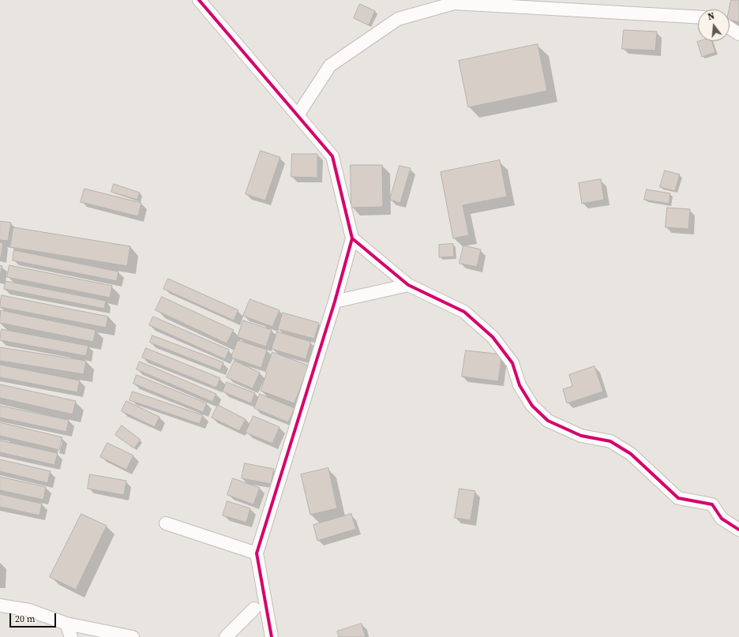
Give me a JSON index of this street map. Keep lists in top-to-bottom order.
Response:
{
  "scale_bar": "20 m",
  "north": "top"
}
